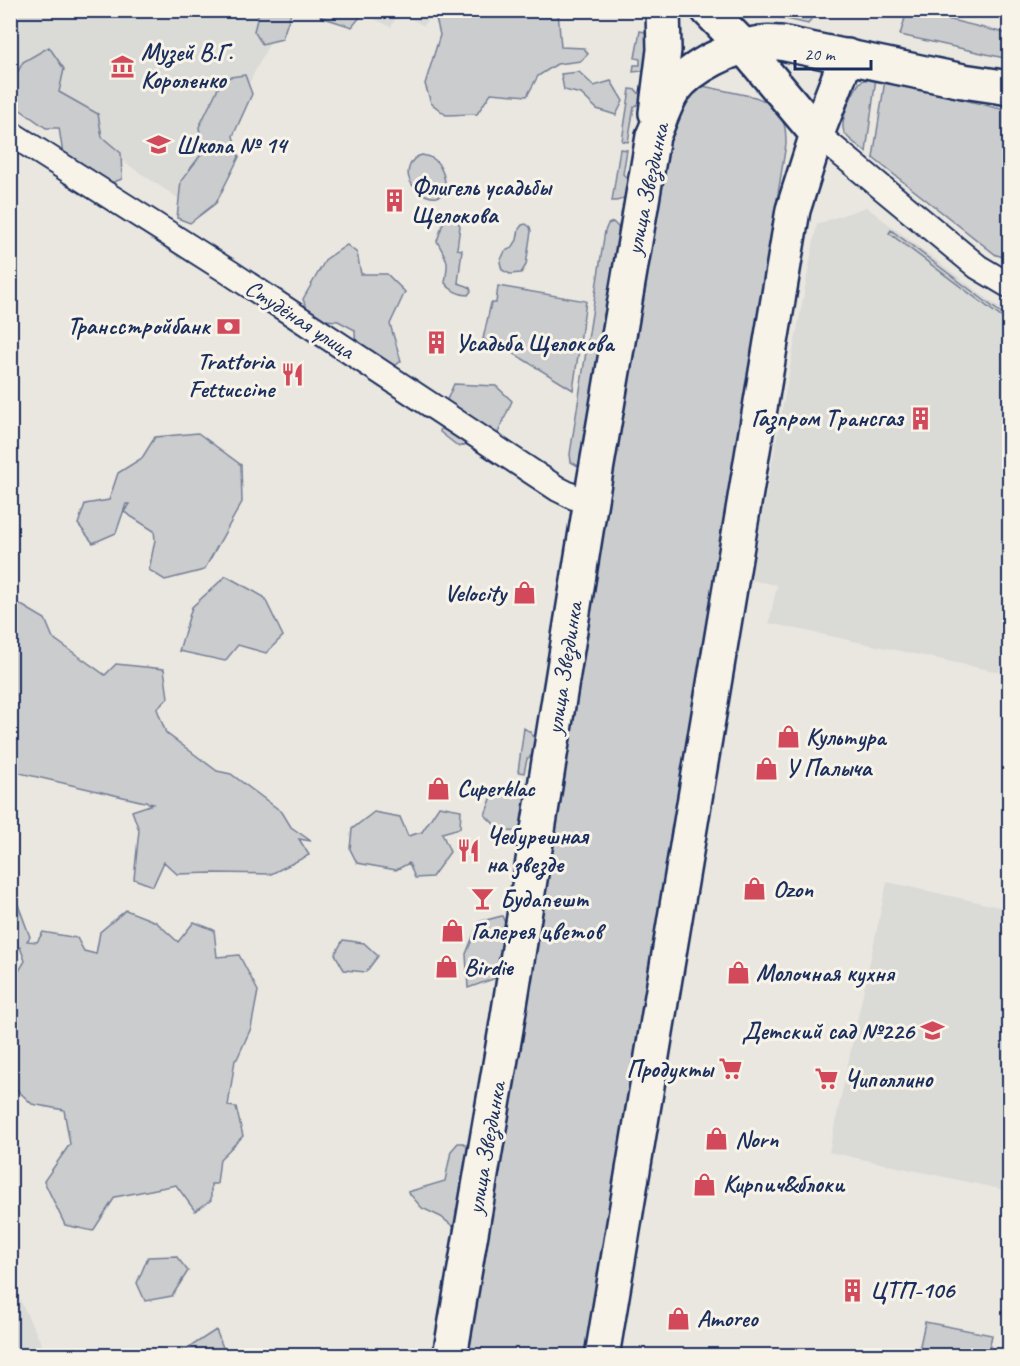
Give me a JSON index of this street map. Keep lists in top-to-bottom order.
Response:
{
  "streets": {
    "street": ["улица Звездинка", "Студёная улица"]
  },
  "crossings": [
    ["улица Звездинка", "Студёная улица"]
  ],
  "places": {
    "museum": ["Музей В.Г. Короленко"],
    "school or university": ["Школа № 14", "Детский сад №226"],
    "building": [
      "Флигель усадьбы Щелокова",
      "Усадьба Щелокова",
      "Газпром Трансгаз",
      "ЦТП-106"
    ],
    "bank": ["Трансстройбанк"],
    "restaurant": ["Trattoria Fettuccine", "Чебурешная на звезде"],
    "shop": [
      "Velocity",
      "Культура",
      "У Палыча",
      "Cuperklac",
      "Ozon",
      "Галерея цветов",
      "Birdie",
      "Молочная кухня",
      "Norn",
      "Кирпич&блоки",
      "Amoreo"
    ],
    "bar": ["Будапешт"],
    "supermarket": ["Продукты", "Чиполлино"]
  },
  "scale_bar": "20 m"
}
